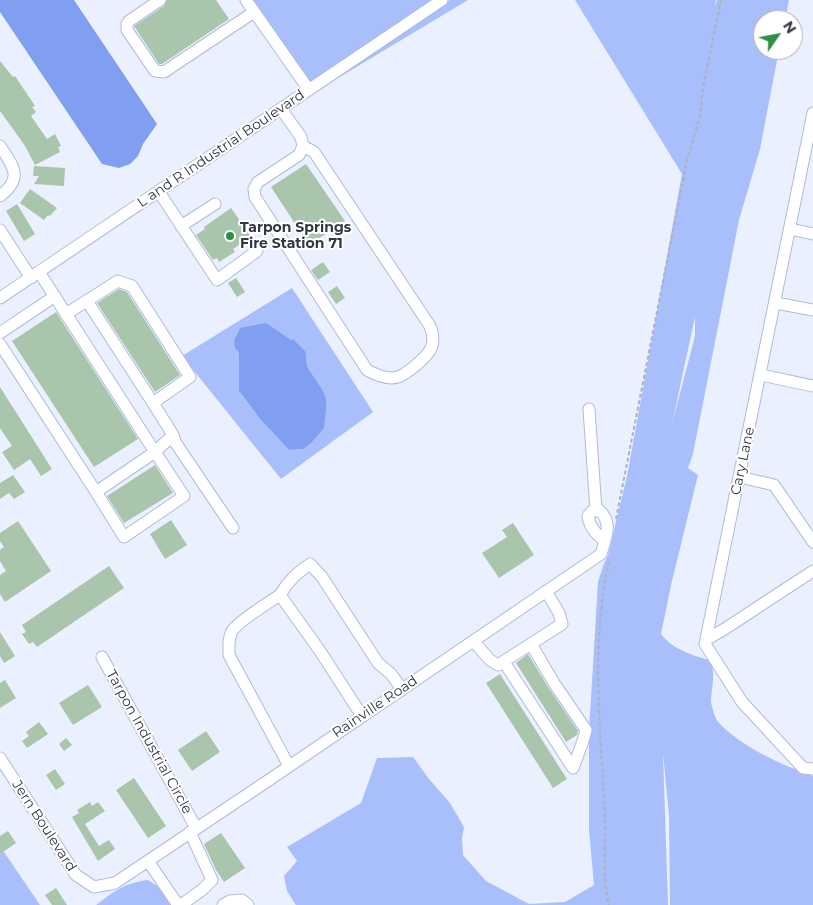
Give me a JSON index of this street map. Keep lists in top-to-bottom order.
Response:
{
  "streets": {
    "street": [
      "L and R Industrial Boulevard",
      "Cary Lane",
      "Rainville Road",
      "Tarpon Industrial Circle",
      "Jern Boulevard"
    ]
  },
  "crossings": [
    ["Rainville Road", "Tarpon Industrial Circle"],
    ["Rainville Road", "Jern Boulevard"]
  ],
  "places": ["Tarpon Springs Fire Station 71"],
  "north": "top right"
}
